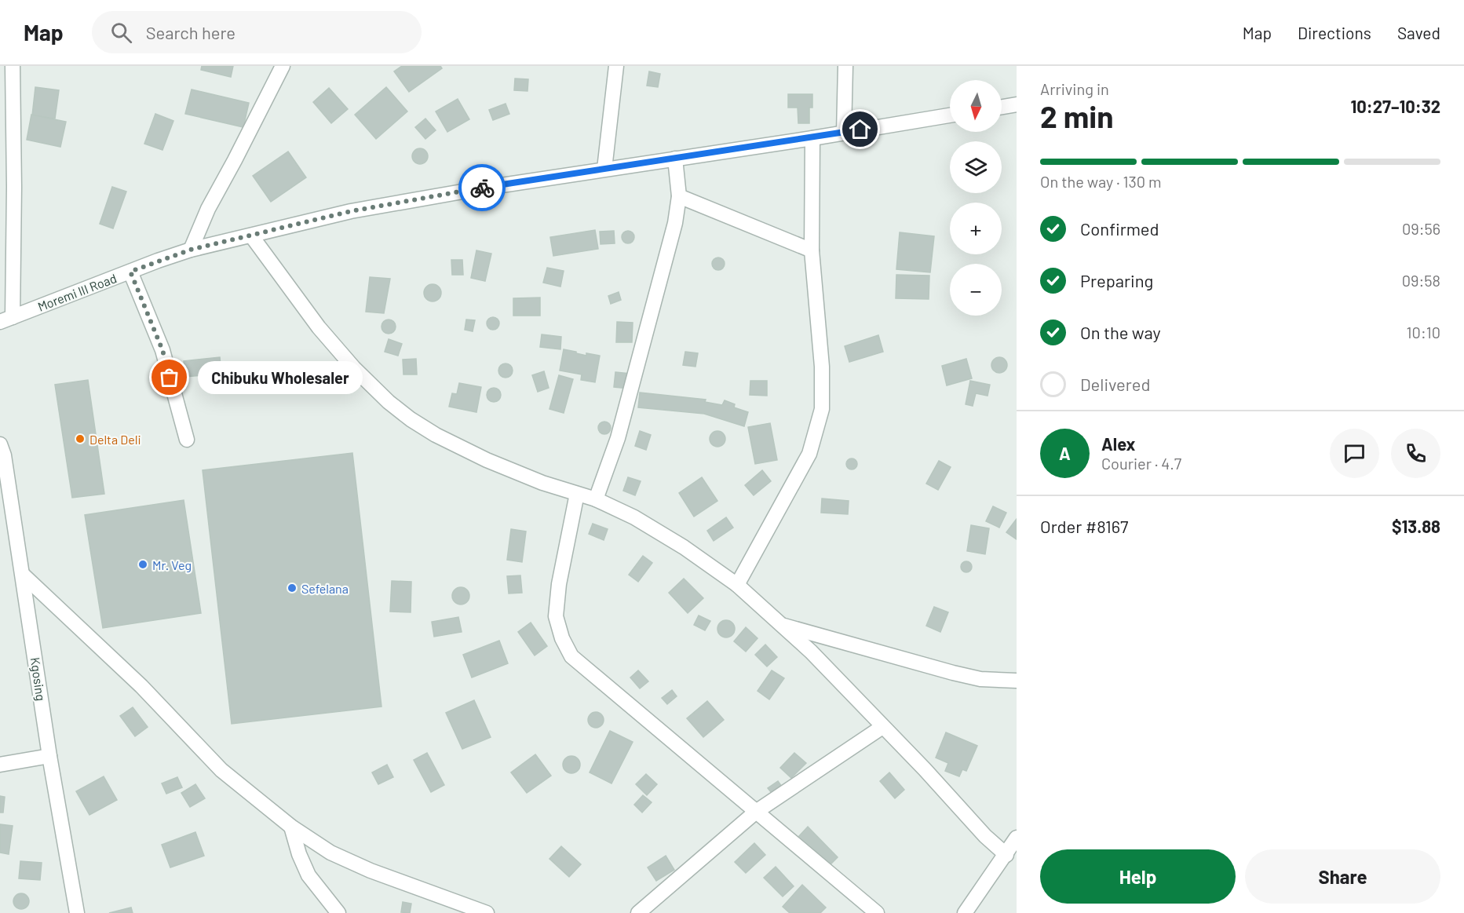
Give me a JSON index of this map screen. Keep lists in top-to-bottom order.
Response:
{
  "streets": {
    "street": ["Moremi III Road", "Kgosing"]
  },
  "places": [
    "Chibuku Wholesaler",
    "Delta Deli",
    "Mr. Veg",
    "Sefelana"
  ],
  "north": "bottom",
  "page": {
    "header": "Map",
    "search": "Search here",
    "nav": ["Map", "Directions", "Saved"],
    "heading": ["2 min", "Arriving in", "10:27–10:32"],
    "panel": [
      "Alex",
      "Courier · 4.7",
      "Order #8167",
      "$13.88"
    ],
    "map_buttons": ["+", "−"],
    "bar": "On the way · 130 m",
    "list": [
      ["Confirmed", "09:56"],
      ["Preparing", "09:58"],
      ["On the way", "10:10"],
      "Delivered"
    ],
    "bubble": "Chibuku Wholesaler",
    "round": "A",
    "buttons": ["Help", "Share"]
  }
}
